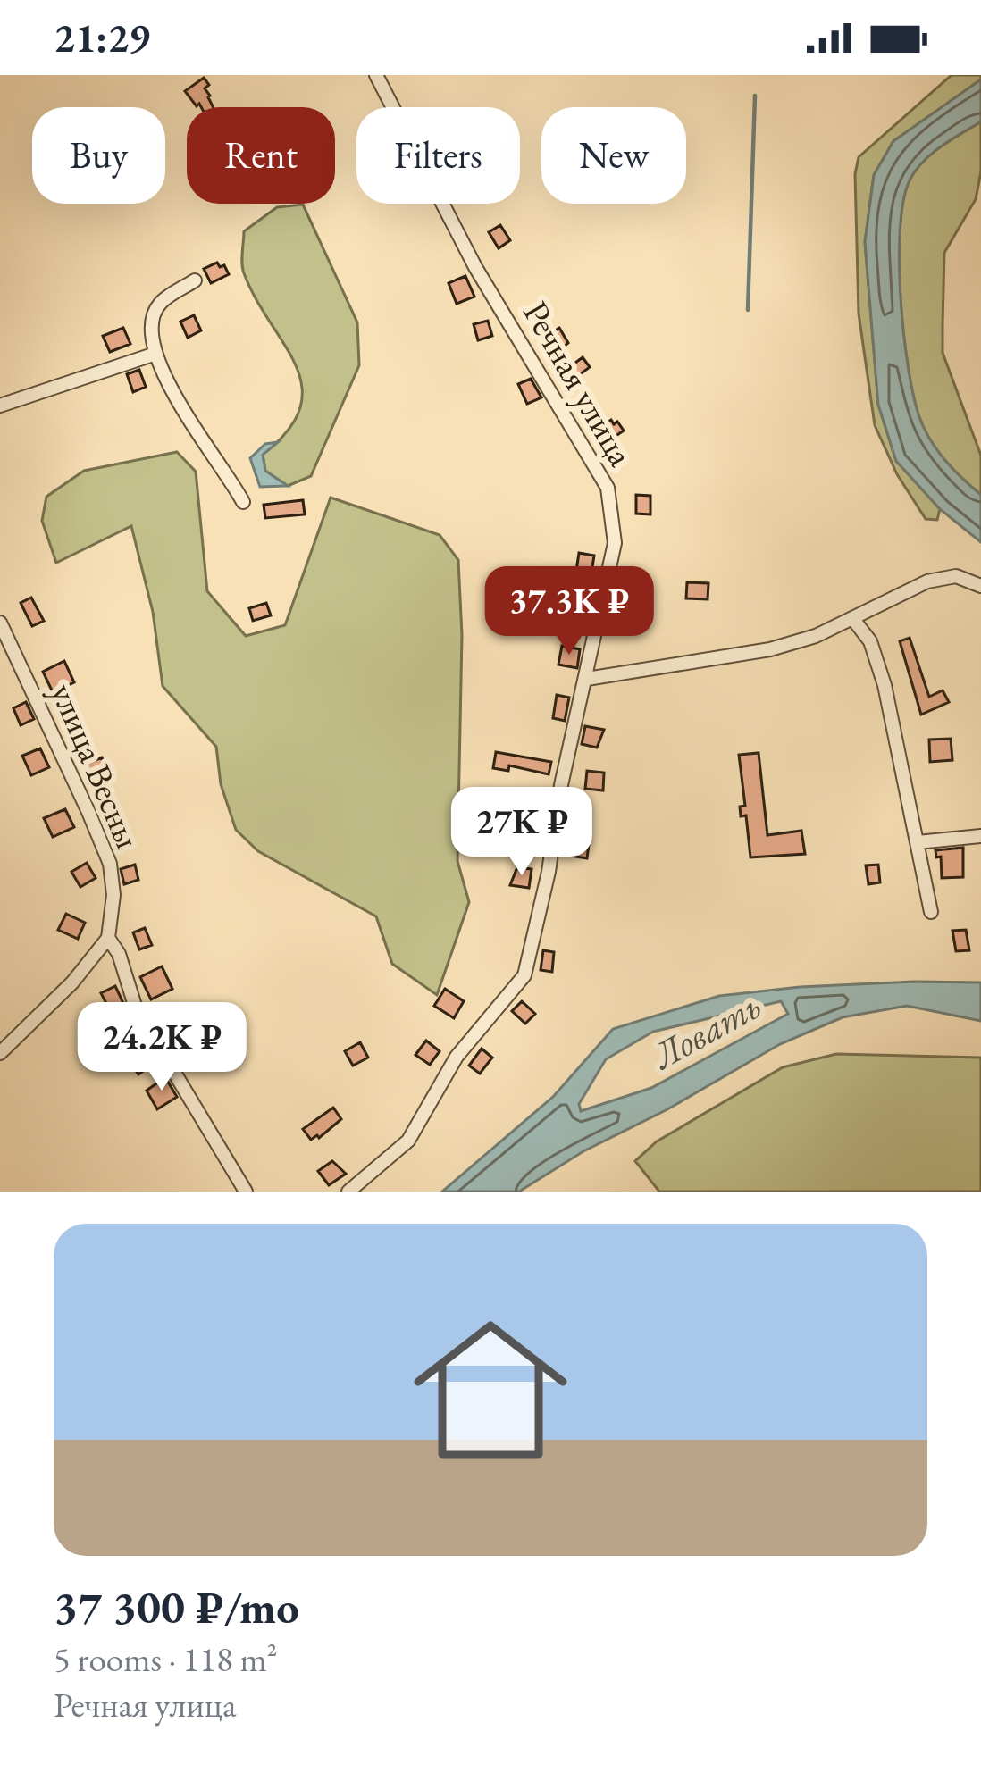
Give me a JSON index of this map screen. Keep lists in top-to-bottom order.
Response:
{
  "streets": {
    "street": ["Речная улица", "улица Весны"]
  },
  "water": ["Ловать"],
  "page": {
    "status": "21:29",
    "chip": [
      "Buy",
      "Rent",
      "Filters",
      "New"
    ],
    "price": ["37.3K ₽", "27K ₽", "24.2K ₽"],
    "list": [
      {
        "name": "37 300 ₽/mo",
        "note": "5 rooms · 118 m² · Речная улица"
      }
    ]
  }
}
